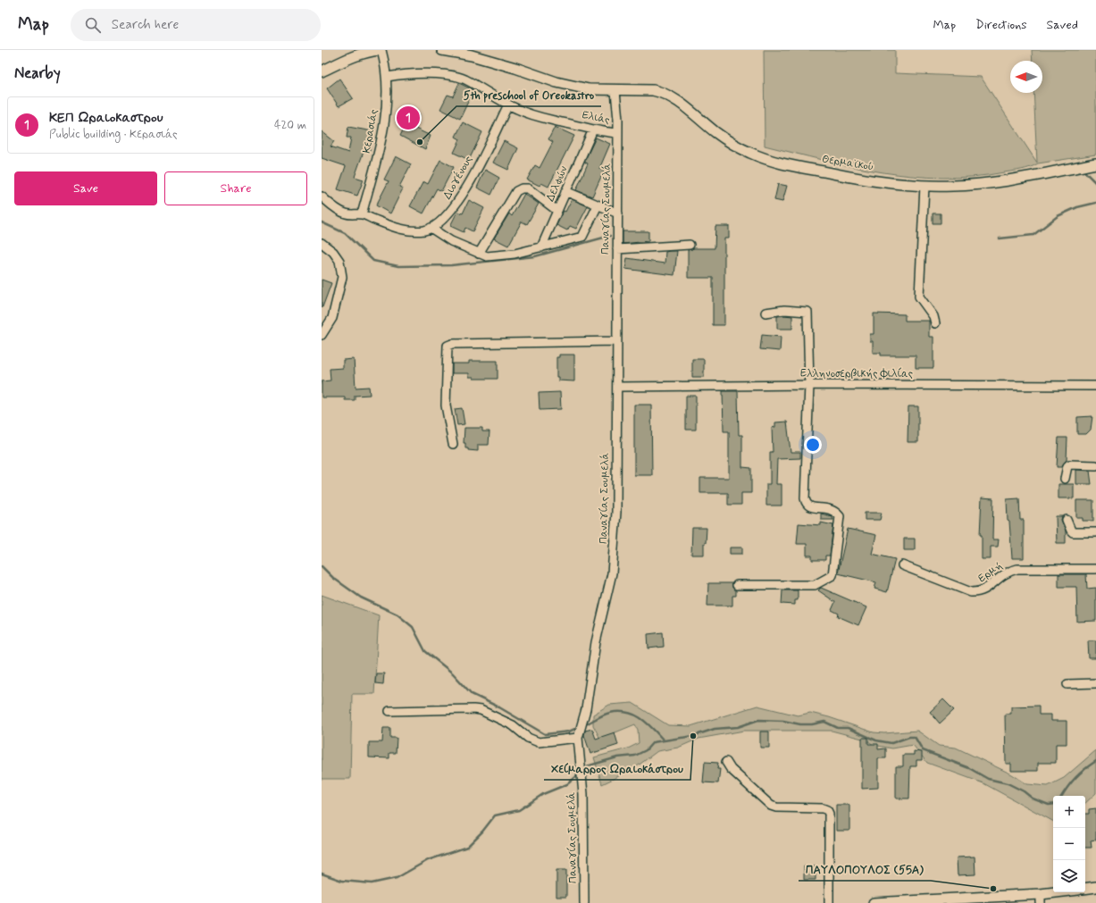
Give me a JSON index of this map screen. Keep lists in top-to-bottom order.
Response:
{
  "streets": {
    "street": [
      "Ελιάς",
      "Κερασιάς",
      "Θερμαϊκού",
      "Διογένους",
      "Δελφών",
      "Παναγίας Σουμελά",
      "Ελληνοσερβικής Φιλίας",
      "Ερμή"
    ]
  },
  "crossings": [
    ["Ελιάς", "Κερασιάς"],
    ["Ελιάς", "Διογένους"],
    ["Ελιάς", "Δελφών"],
    ["Ελιάς", "Παναγίας Σουμελά"],
    ["Θερμαϊκού", "Παναγίας Σουμελά"],
    ["Παναγίας Σουμελά", "Ελληνοσερβικής Φιλίας"]
  ],
  "places": ["5th preschool of Oreokastro", "Χείμαρρος Ωραιοκάστρου", "ΠΑΥΛΟΠΟΥΛΟΣ (55Α)"],
  "north": "left",
  "page": {
    "header": "Map",
    "search": "Search here",
    "nav": ["Map", "Directions", "Saved"],
    "heading": "Nearby",
    "list": [
      {
        "mark": "1",
        "name": "ΚΕΠ Ωραιοκαστρου",
        "note": "Public building · Κερασιάς",
        "value": "420 m"
      }
    ],
    "pins": "1",
    "buttons": ["Save", "Share"],
    "map_buttons": ["+", "−"]
  }
}
